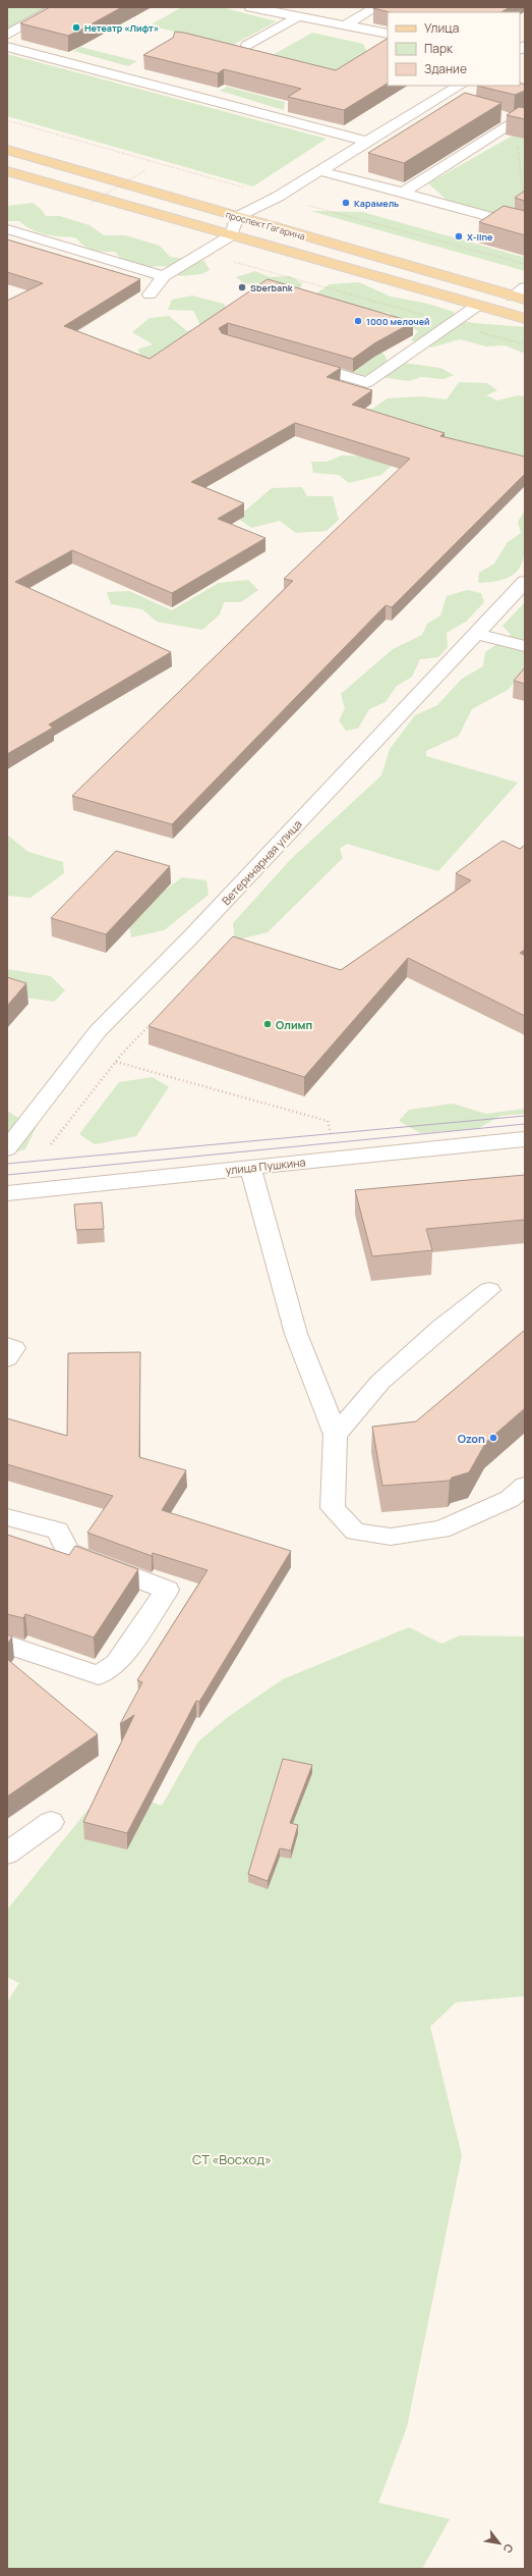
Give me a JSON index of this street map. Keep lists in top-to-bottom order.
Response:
{
  "streets": {
    "main road": ["проспект Гагарина"],
    "street": ["Ветеринарная улица", "улица Пушкина"]
  },
  "parks": ["СТ «Восход»"],
  "places": [
    "Нетеатр «Лифт»",
    "Карамель",
    "X-line",
    "Sberbank",
    "1000 мелочей",
    "Олимп",
    "Ozon"
  ],
  "legend": ["Улица", "Парк", "Здание"],
  "north": "bottom right"
}
